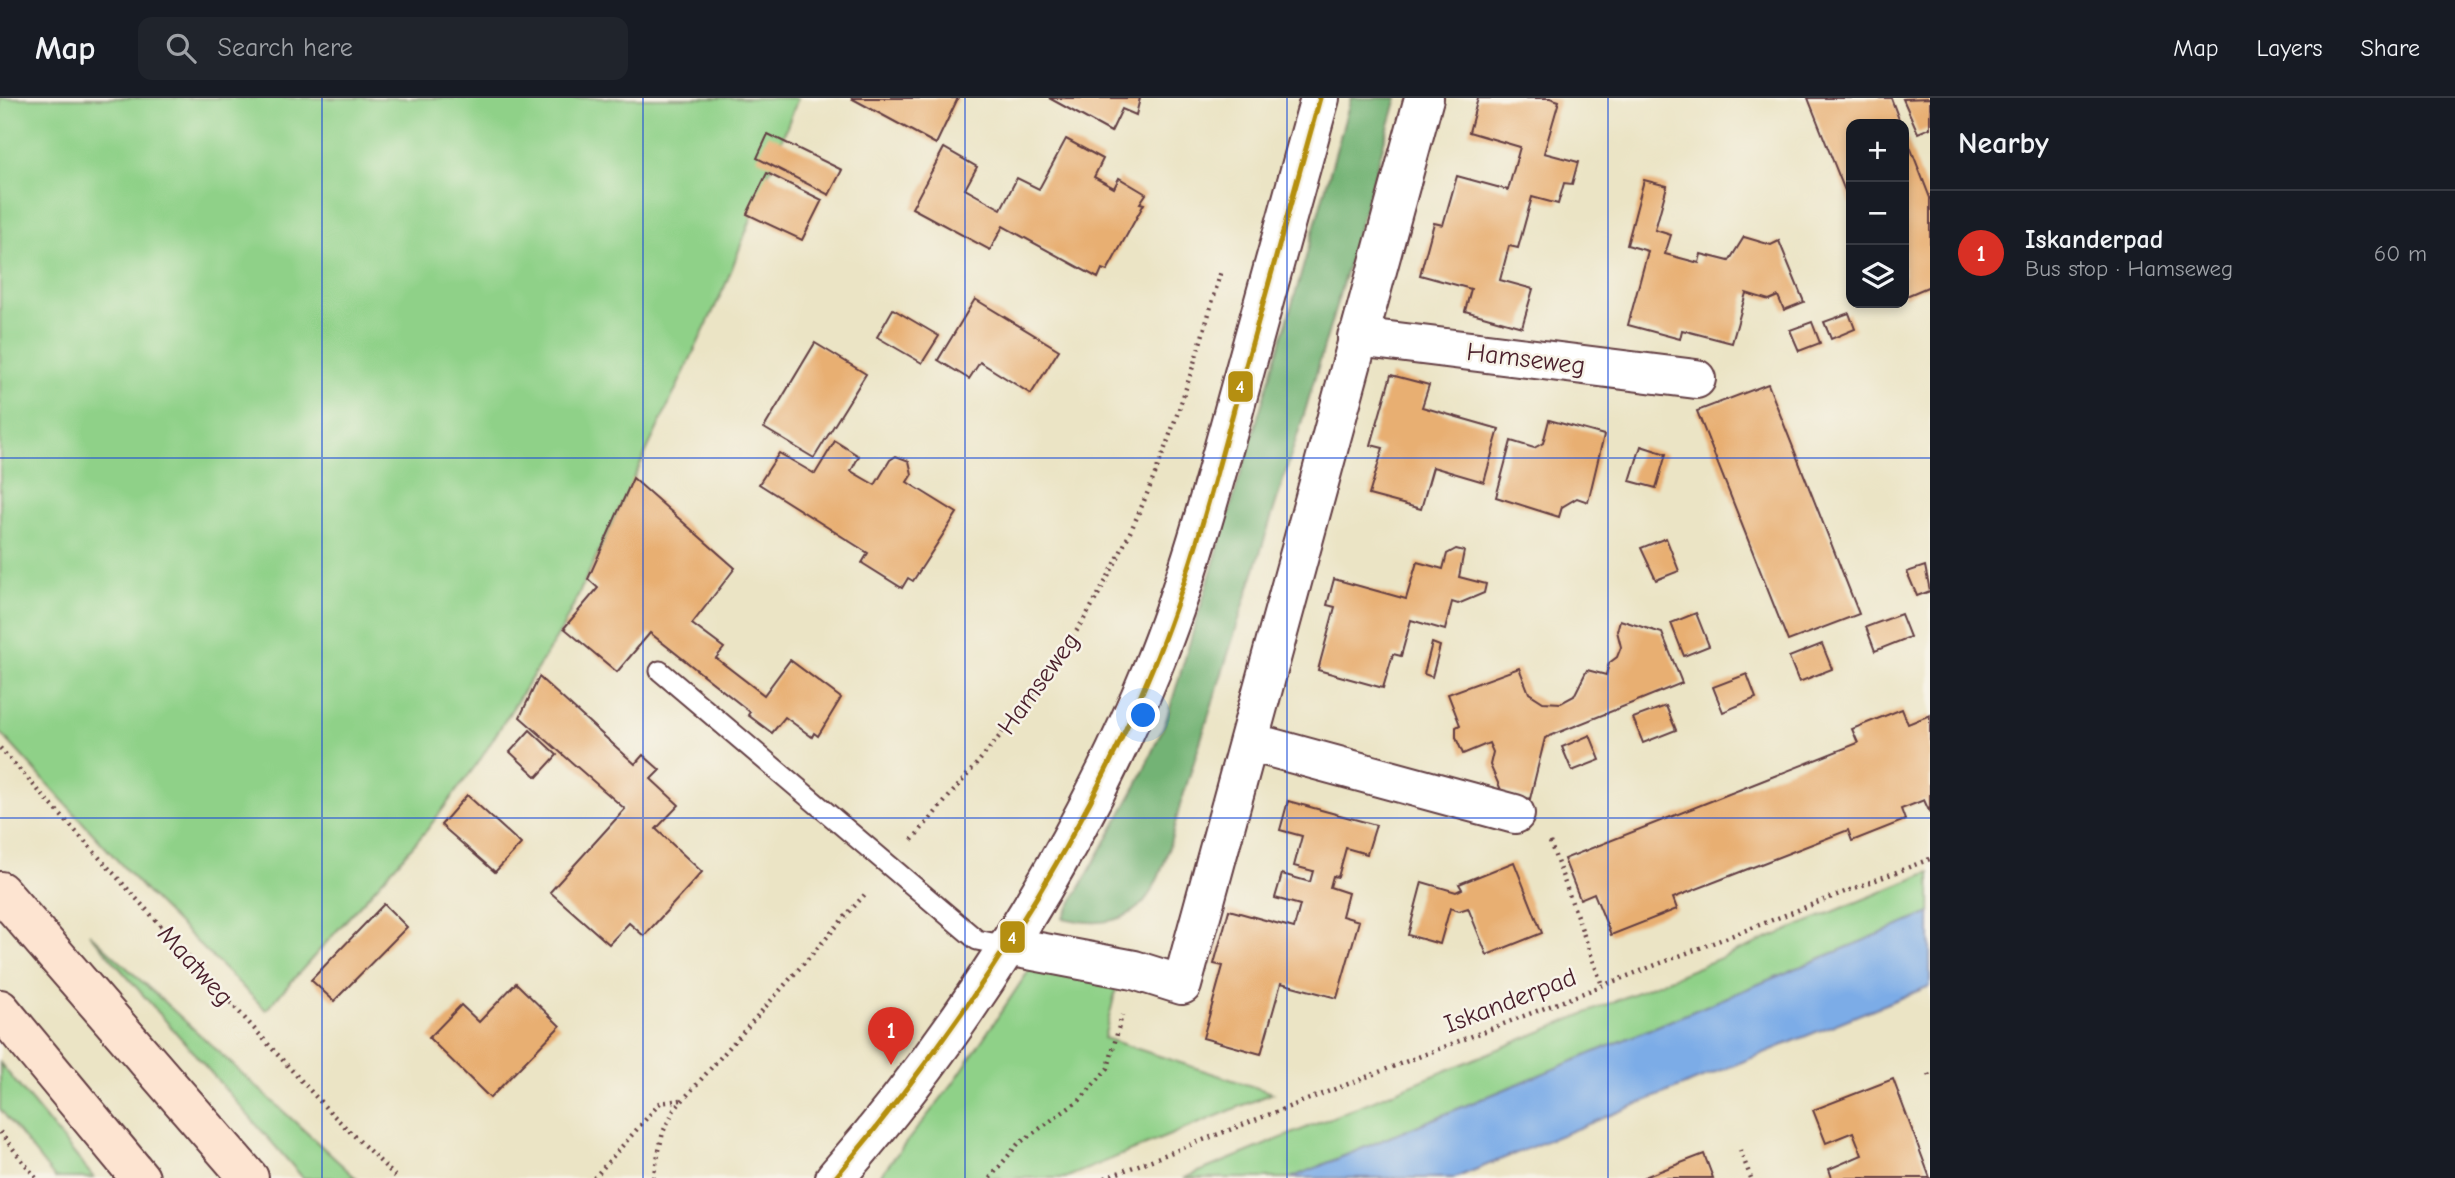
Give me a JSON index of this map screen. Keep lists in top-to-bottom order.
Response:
{
  "streets": {
    "street": ["Hamseweg"],
    "path": ["Maatweg", "Iskanderpad"]
  },
  "lines": ["transit line 4"],
  "page": {
    "header": "Map",
    "search": "Search here",
    "nav": ["Map", "Layers", "Share"],
    "heading": "Nearby",
    "map_buttons": ["+", "−"],
    "list": [
      {
        "mark": "1",
        "name": "Iskanderpad",
        "note": "Bus stop · Hamseweg",
        "value": "60 m"
      }
    ],
    "pins": "1"
  }
}
